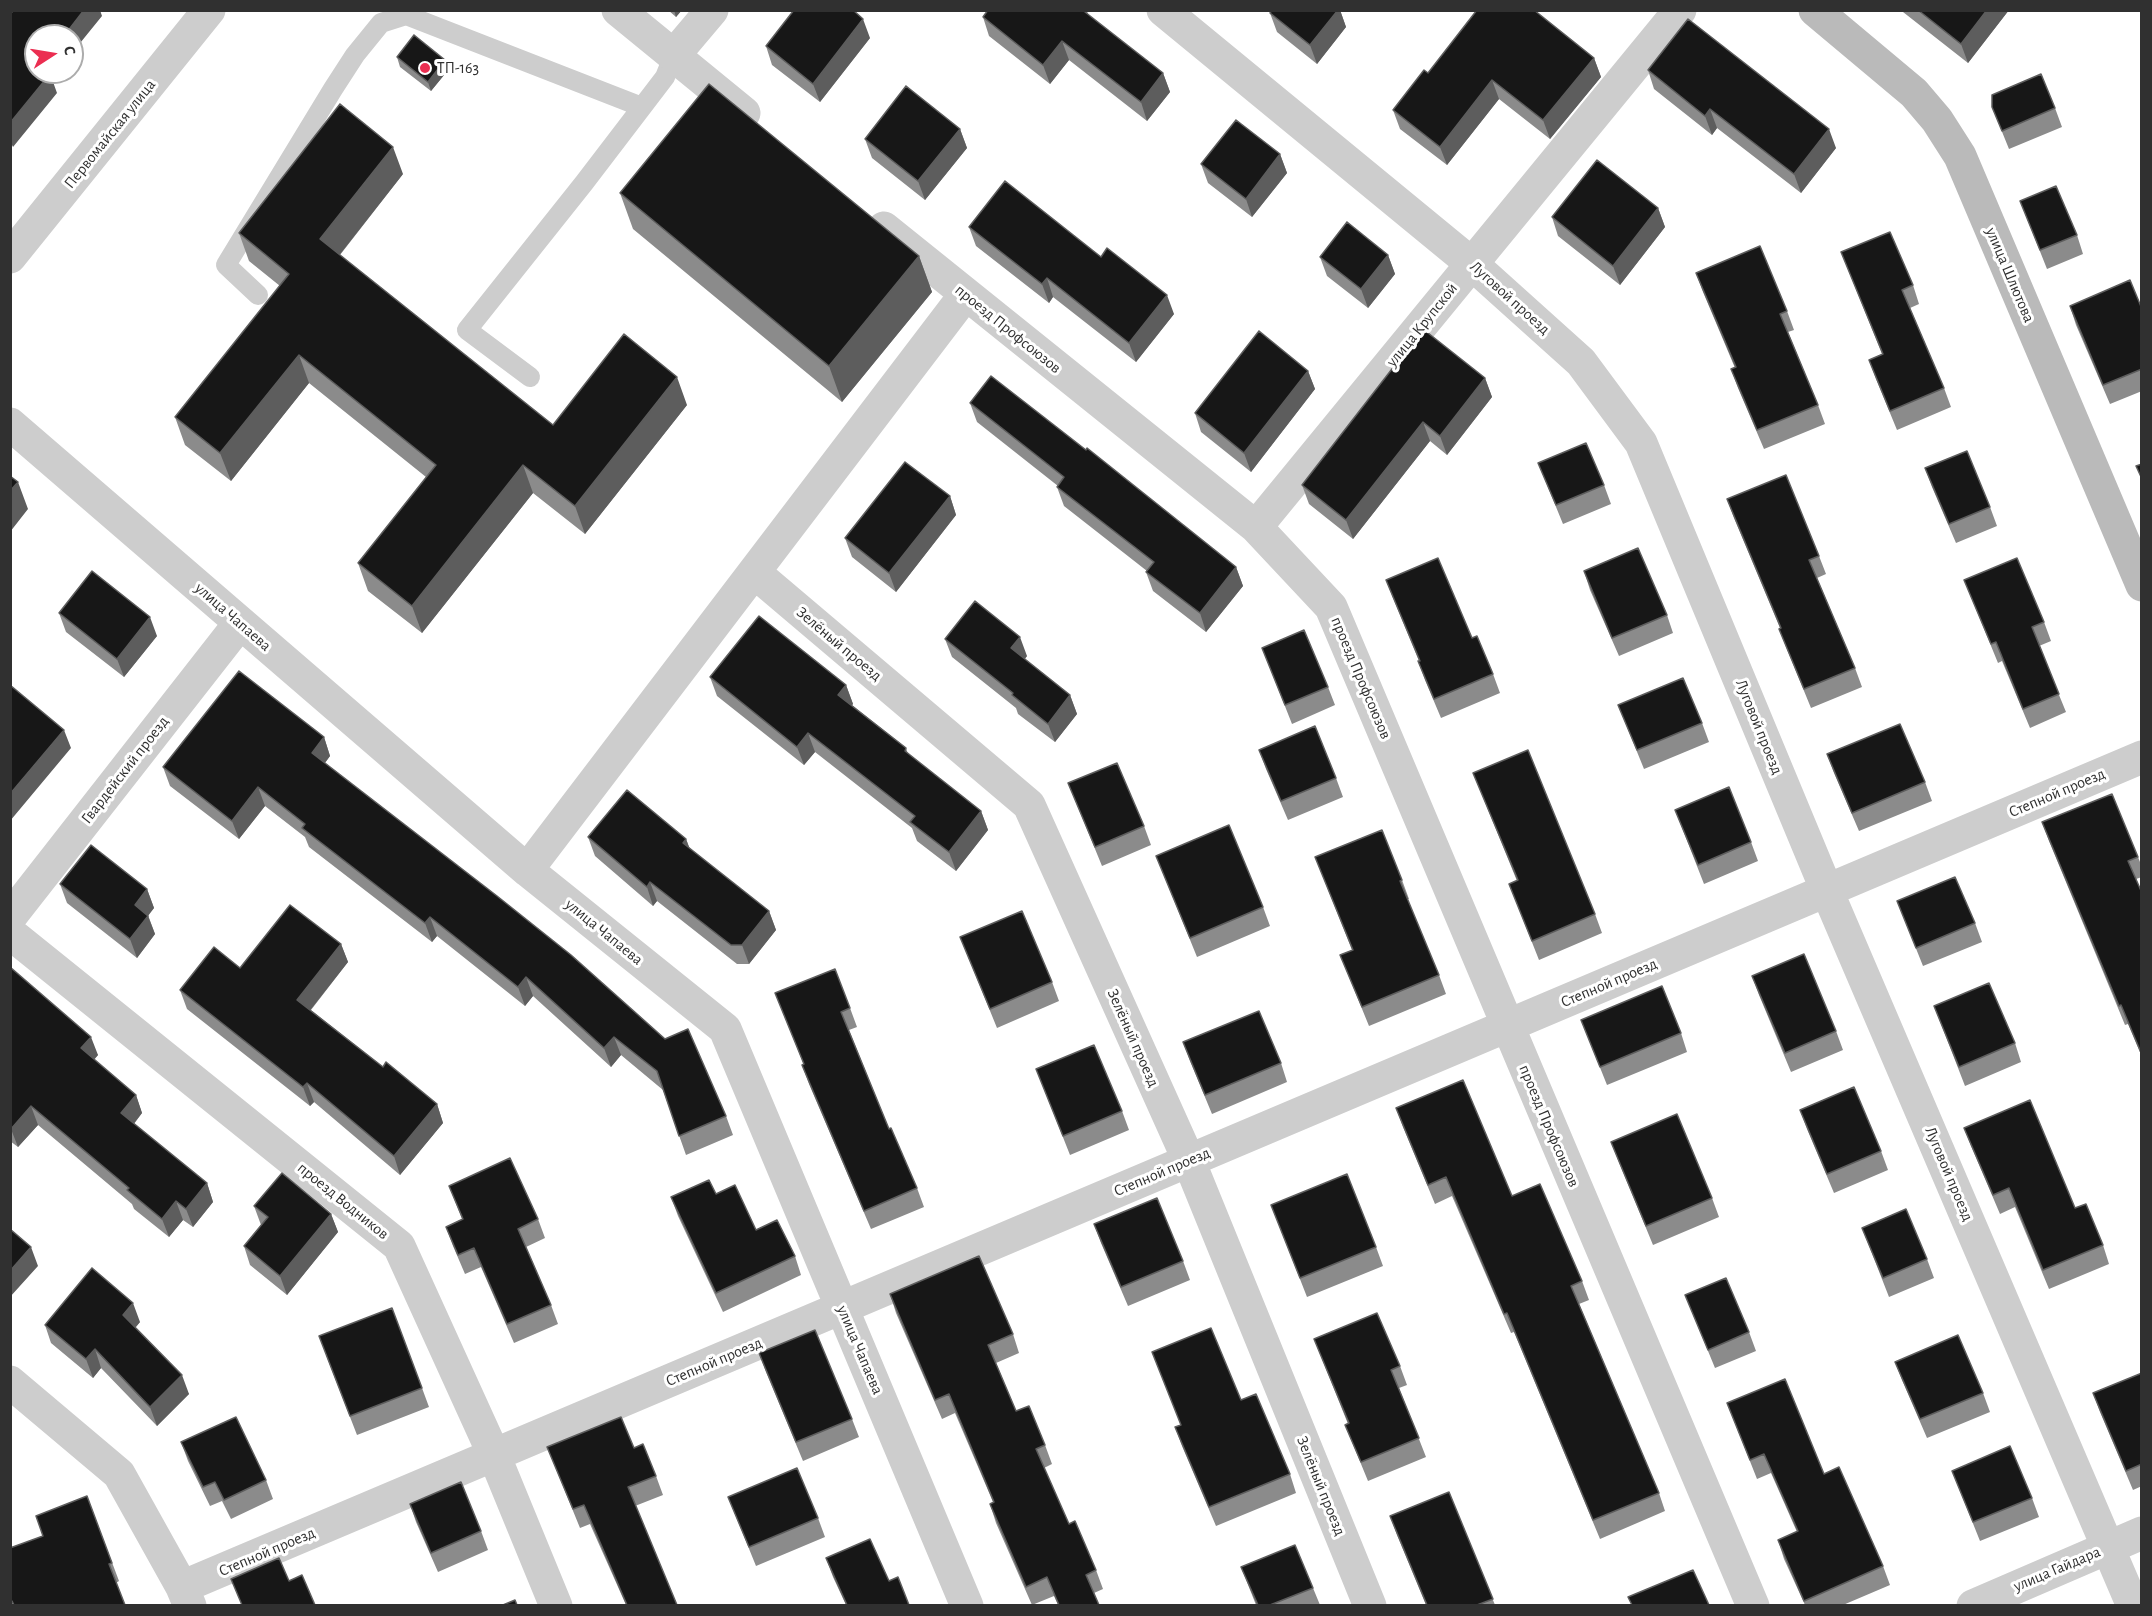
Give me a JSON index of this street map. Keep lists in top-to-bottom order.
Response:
{
  "streets": {
    "main road": ["улица Шлютова"],
    "street": [
      "Первомайская улица",
      "Луговой проезд",
      "улица Крупской",
      "проезд Профсоюзов",
      "улица Чапаева",
      "Зелёный проезд",
      "Гвардейский проезд",
      "Степной проезд",
      "проезд Водников",
      "улица Гайдара"
    ]
  },
  "crossings": [
    ["Луговой проезд", "улица Крупской"],
    ["Луговой проезд", "Степной проезд"],
    ["Луговой проезд", "улица Гайдара"],
    ["улица Крупской", "проезд Профсоюзов"],
    ["проезд Профсоюзов", "Степной проезд"],
    ["улица Чапаева", "Гвардейский проезд"],
    ["улица Чапаева", "Степной проезд"],
    ["Зелёный проезд", "Степной проезд"],
    ["Степной проезд", "проезд Водников"]
  ],
  "places": ["ТП-163"],
  "north": "right"
}
